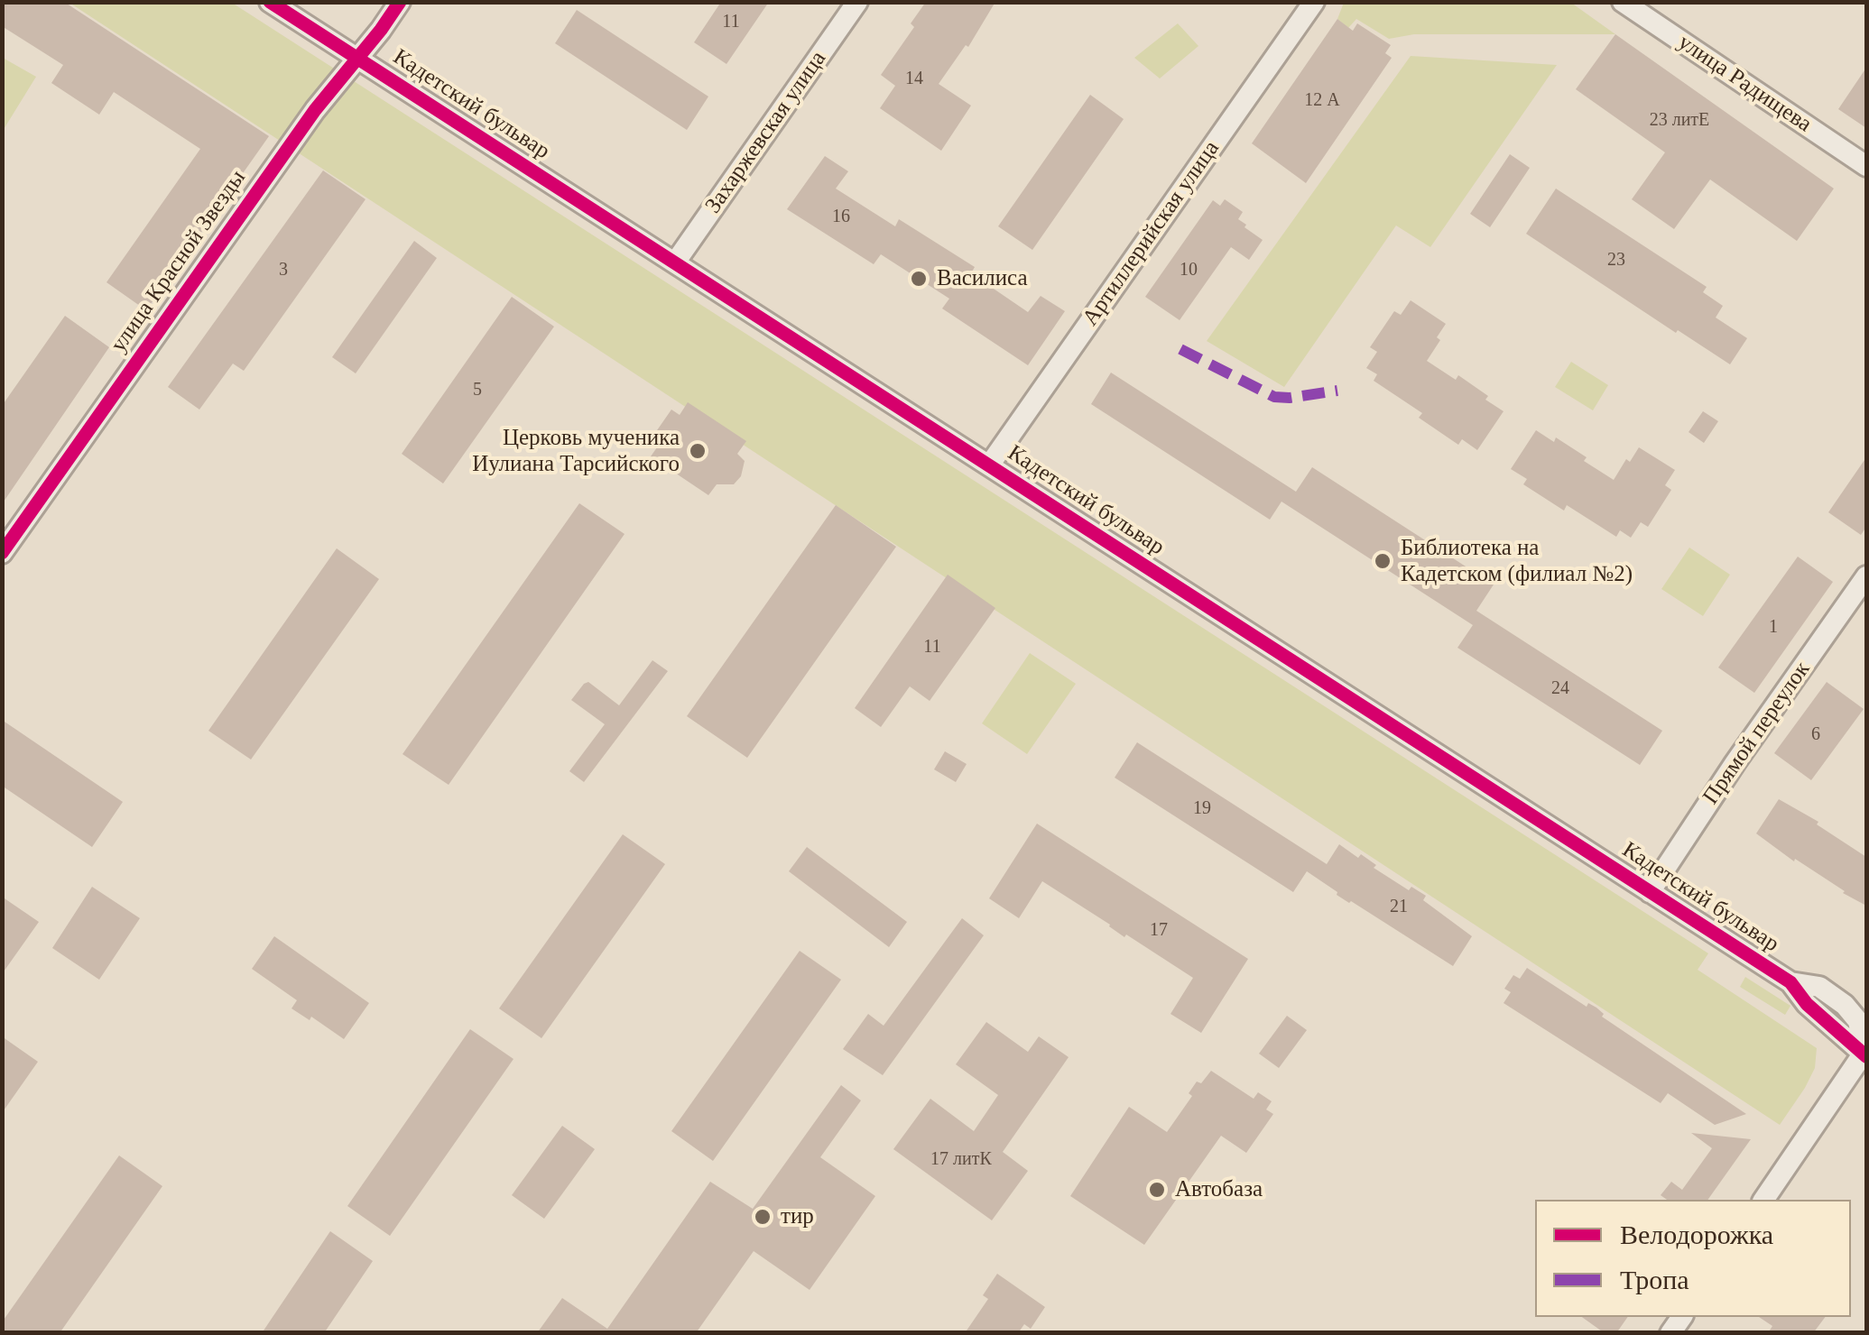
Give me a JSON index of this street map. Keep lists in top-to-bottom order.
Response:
{
  "streets": {
    "street": [
      "улица Радищева",
      "Кадетский бульвар",
      "Захаржевская улица",
      "Артиллерийская улица",
      "улица Красной Звезды",
      "Прямой переулок"
    ]
  },
  "crossings": [
    ["Кадетский бульвар", "Захаржевская улица"],
    ["Кадетский бульвар", "Артиллерийская улица"],
    ["Кадетский бульвар", "улица Красной Звезды"],
    ["Кадетский бульвар", "Прямой переулок"]
  ],
  "places": [
    "Василиса",
    "Церковь мученика Иулиана Тарсийского",
    "Библиотека на Кадетском (филиал №2)",
    "Автобаза",
    "тир"
  ],
  "house_numbers": [
    "11",
    "14",
    "12 А",
    "23 литЕ",
    "16",
    "23",
    "3",
    "10",
    "5",
    "1",
    "11",
    "24",
    "6",
    "19",
    "21",
    "17",
    "17 литК"
  ],
  "legend": ["Велодорожка", "Тропа"]
}
